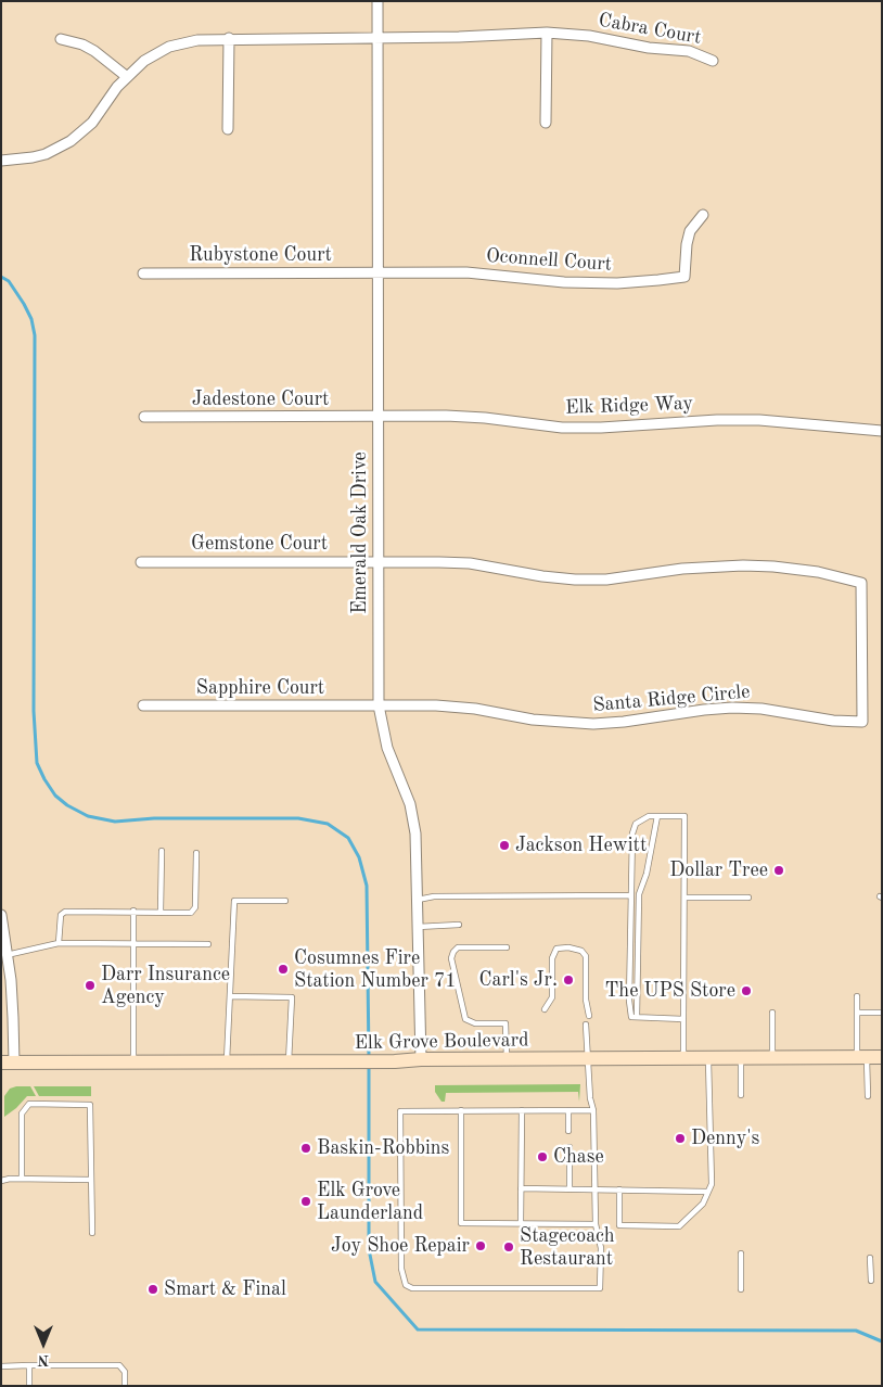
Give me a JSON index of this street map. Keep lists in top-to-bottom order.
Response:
{
  "streets": {
    "main road": ["Elk Grove Boulevard"],
    "street": [
      "Cabra Court",
      "Rubystone Court",
      "Oconnell Court",
      "Jadestone Court",
      "Elk Ridge Way",
      "Emerald Oak Drive",
      "Gemstone Court",
      "Sapphire Court",
      "Santa Ridge Circle"
    ]
  },
  "crossings": [
    ["Cabra Court", "Emerald Oak Drive"],
    ["Rubystone Court", "Oconnell Court"],
    ["Rubystone Court", "Emerald Oak Drive"],
    ["Oconnell Court", "Emerald Oak Drive"],
    ["Jadestone Court", "Elk Ridge Way"],
    ["Jadestone Court", "Emerald Oak Drive"],
    ["Elk Ridge Way", "Emerald Oak Drive"],
    ["Emerald Oak Drive", "Gemstone Court"],
    ["Emerald Oak Drive", "Sapphire Court"],
    ["Emerald Oak Drive", "Santa Ridge Circle"],
    ["Emerald Oak Drive", "Elk Grove Boulevard"],
    ["Gemstone Court", "Santa Ridge Circle"],
    ["Sapphire Court", "Santa Ridge Circle"]
  ],
  "places": [
    "Jackson Hewitt",
    "Dollar Tree",
    "Cosumnes Fire Station Number 71",
    "Carl's Jr.",
    "Darr Insurance Agency",
    "The UPS Store",
    "Denny's",
    "Baskin-Robbins",
    "Chase",
    "Elk Grove Launderland",
    "Joy Shoe Repair",
    "Stagecoach Restaurant",
    "Smart & Final"
  ],
  "north": "bottom"
}
